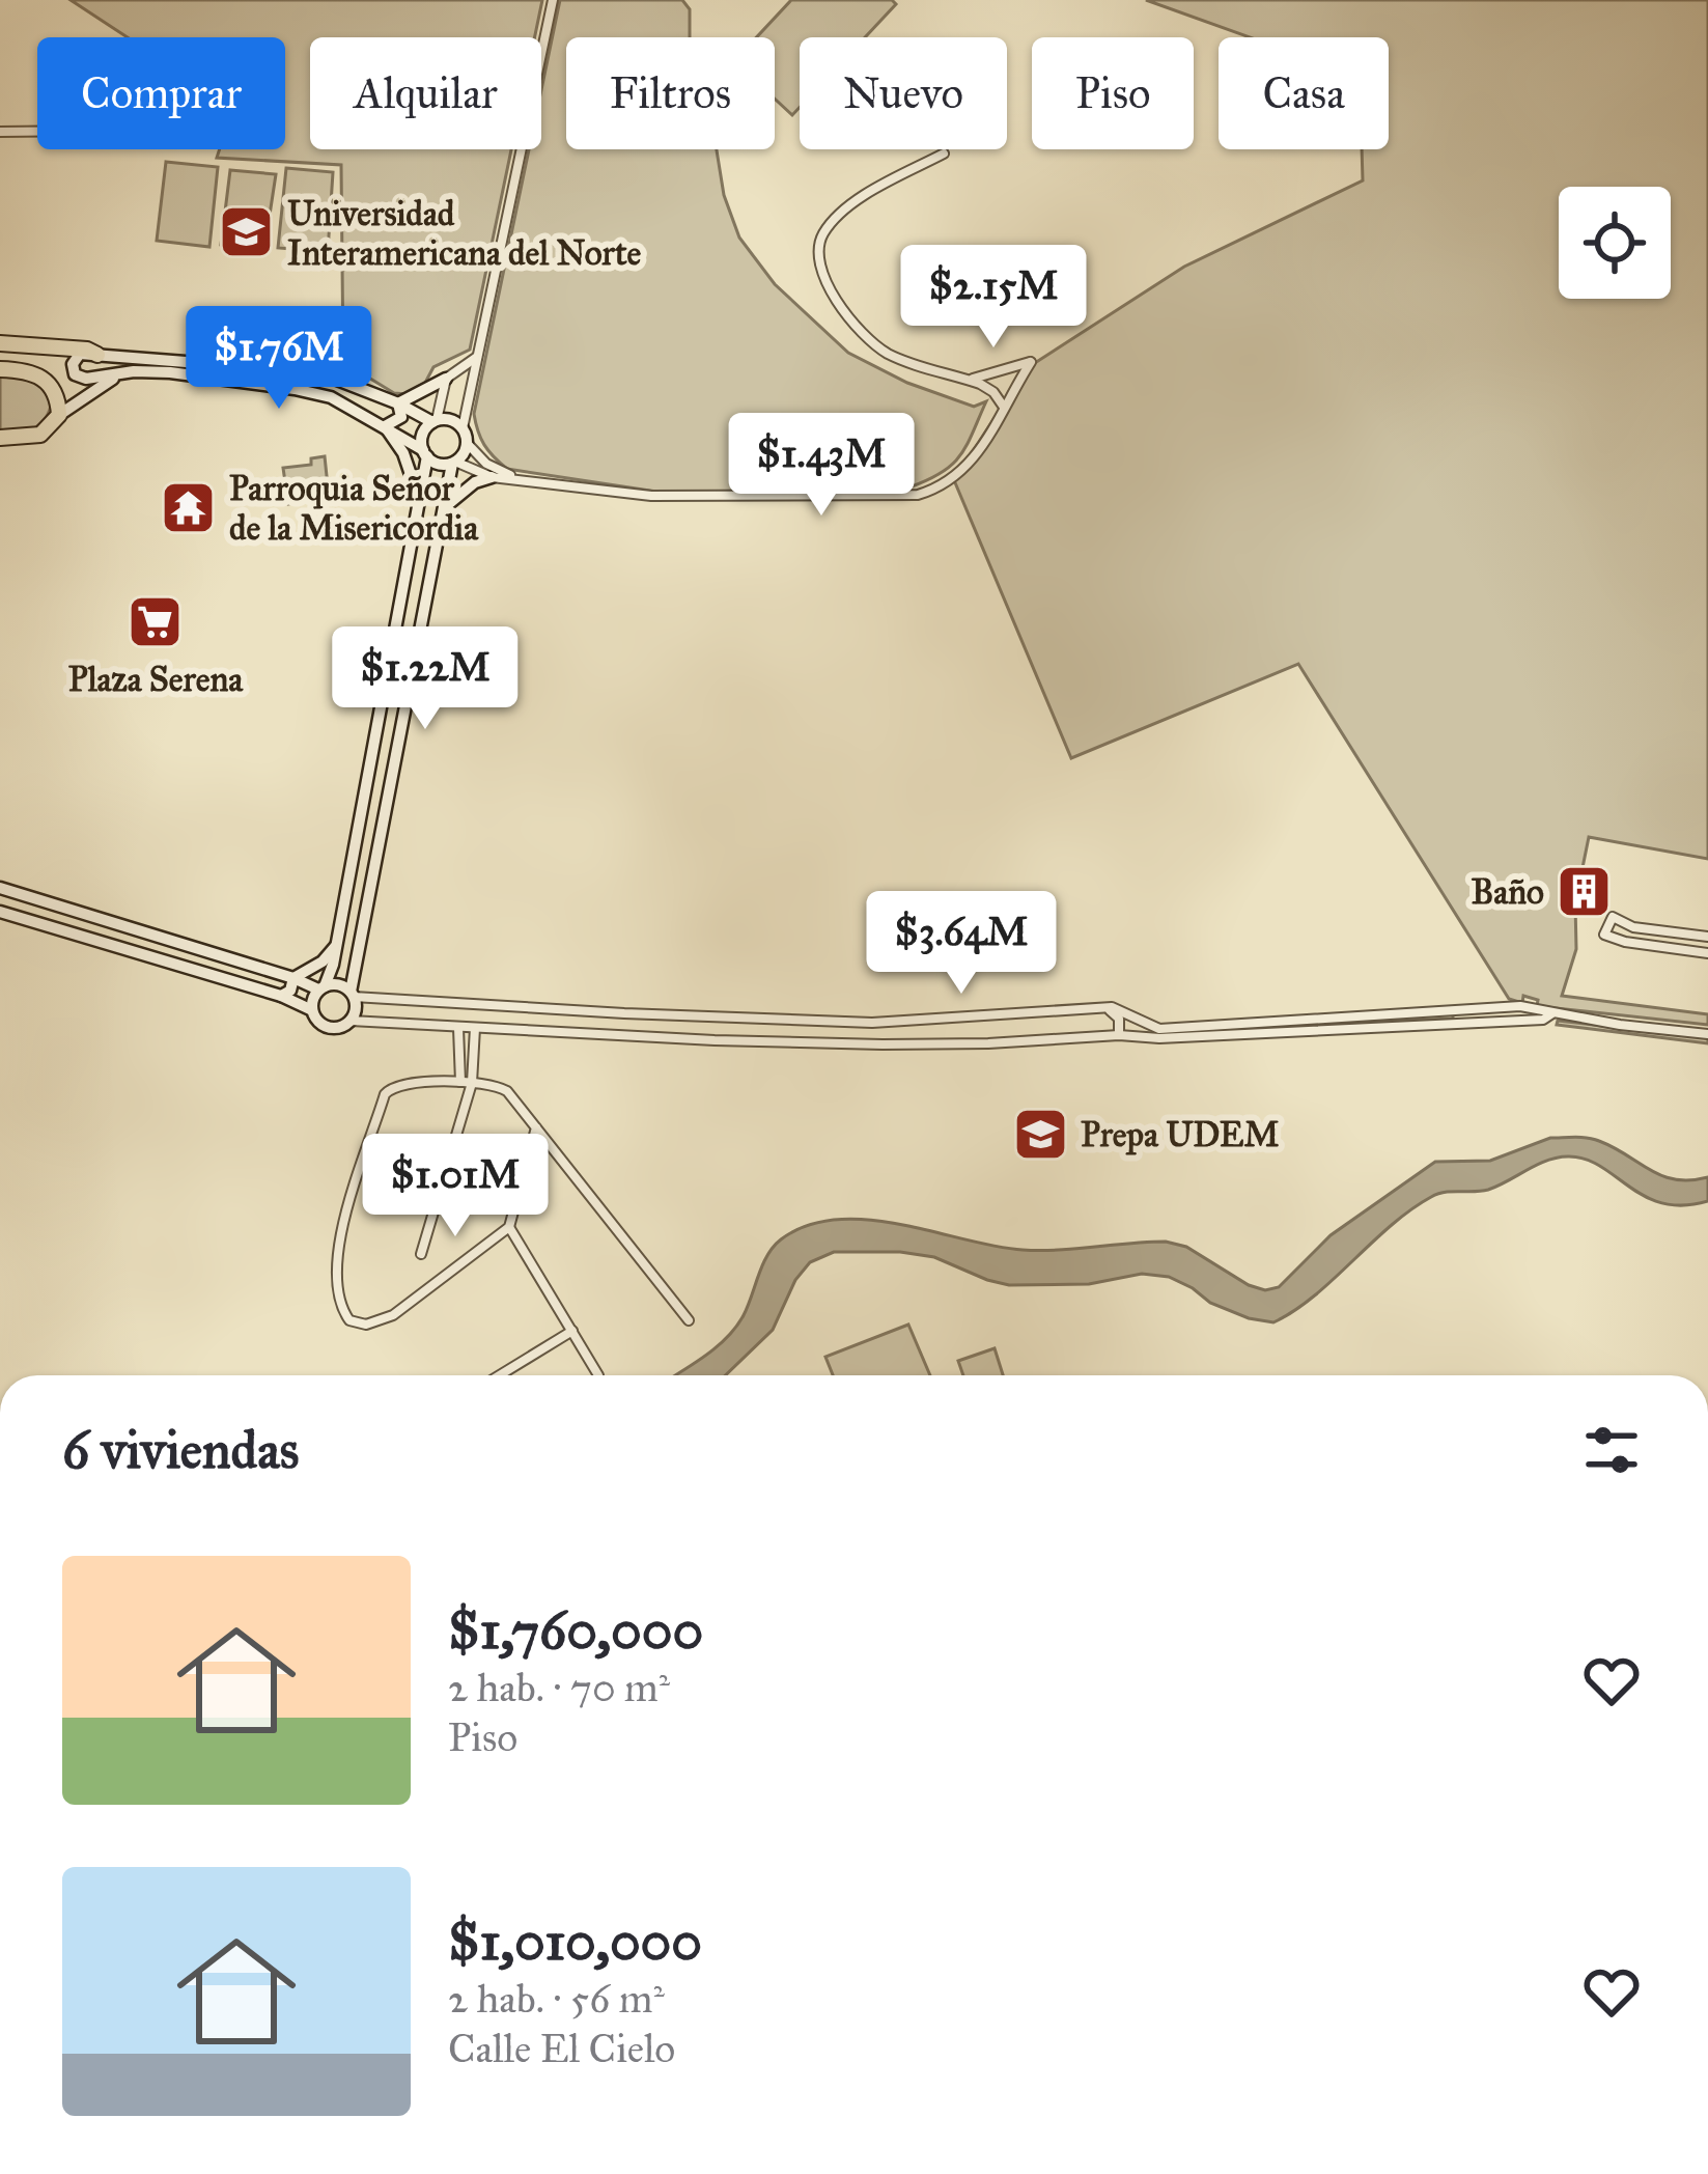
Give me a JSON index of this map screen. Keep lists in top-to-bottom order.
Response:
{
  "places": {
    "school or university": ["Universidad Interamericana del Norte", "Prepa UDEM"],
    "temple": ["Parroquia Señor de la Misericordia"],
    "supermarket": ["Plaza Serena"],
    "building": ["Baño"]
  },
  "page": {
    "chip": [
      "Comprar",
      "Alquilar",
      "Filtros",
      "Nuevo",
      "Piso",
      "Casa"
    ],
    "price": [
      "$2.15M",
      "$1.76M",
      "$1.43M",
      "$1.22M",
      "$3.64M",
      "$1.01M"
    ],
    "heading": "6 viviendas",
    "list": [
      {
        "name": "$1,760,000",
        "note": "2 hab. · 70 m² · Piso"
      },
      {
        "name": "$1,010,000",
        "note": "2 hab. · 56 m² · Calle El Cielo"
      }
    ]
  }
}
